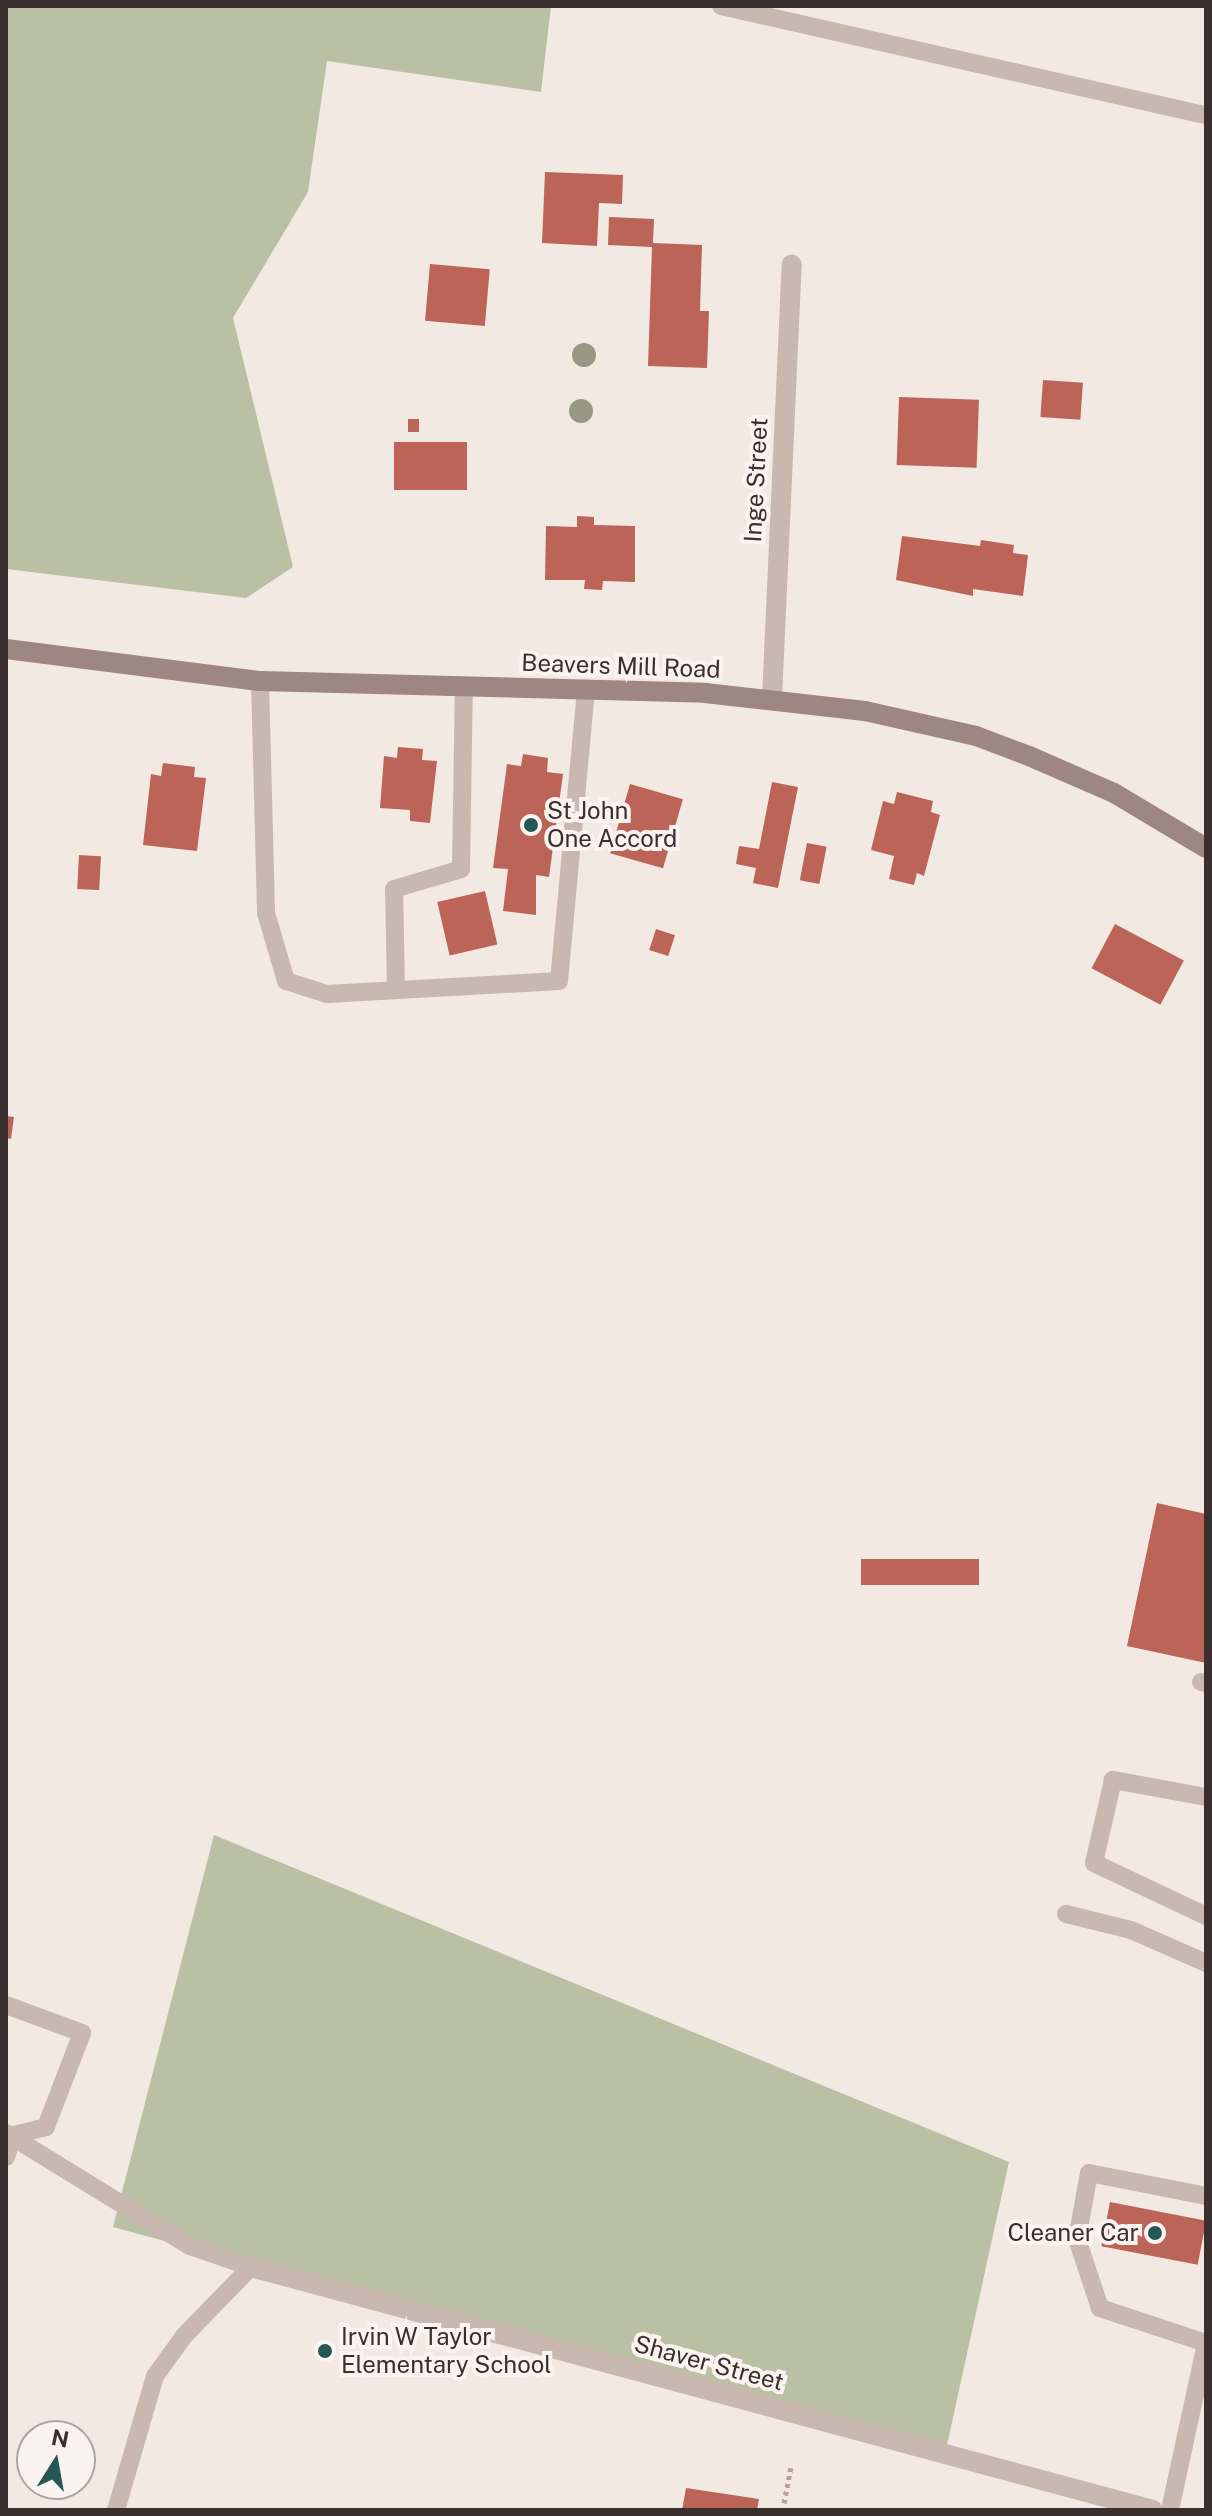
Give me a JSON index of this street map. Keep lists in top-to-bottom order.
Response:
{
  "streets": {
    "street": ["Inge Street", "Beavers Mill Road", "Shaver Street"]
  },
  "crossings": [
    ["Inge Street", "Beavers Mill Road"]
  ],
  "places": ["St John One Accord", "Cleaner Car", "Irvin W Taylor Elementary School"],
  "north": "top"
}
